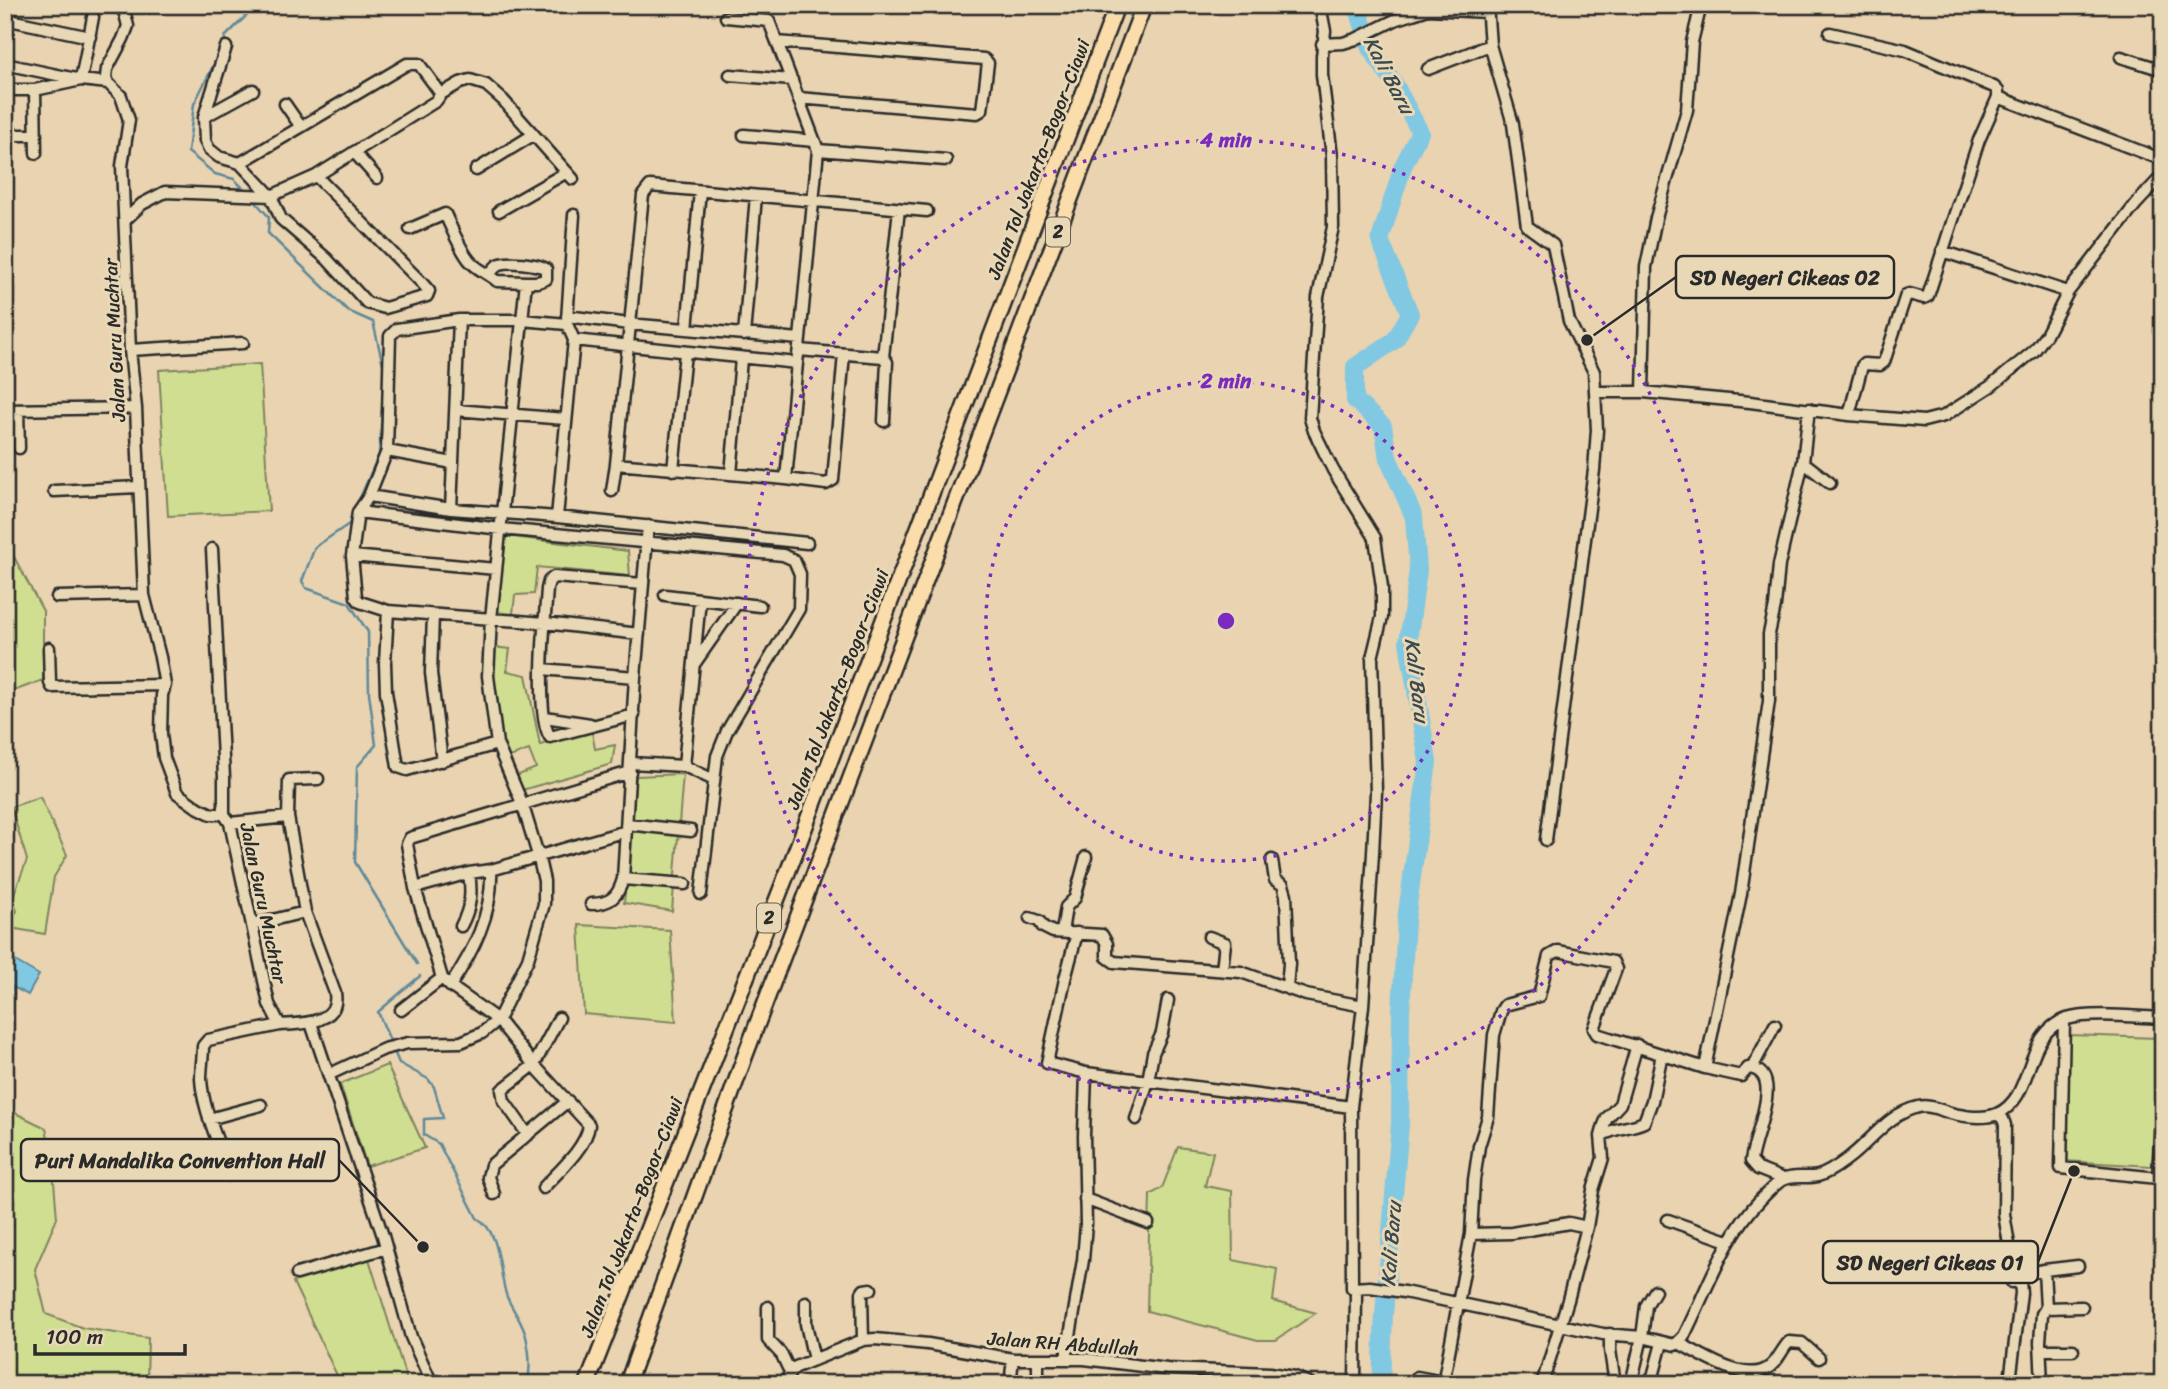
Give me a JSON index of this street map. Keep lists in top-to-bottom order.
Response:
{
  "streets": {
    "highway": ["Jalan Tol Jakarta–Bogor–Ciawi", "2"],
    "street": ["Jalan Guru Muchtar", "Jalan RH Abdullah"]
  },
  "water": ["Kali Baru"],
  "places": ["SD Negeri Cikeas 02", "SD Negeri Cikeas 01", "Puri Mandalika Convention Hall"],
  "scale_bar": "100 m",
  "rings": ["4 min", "2 min"]
}
